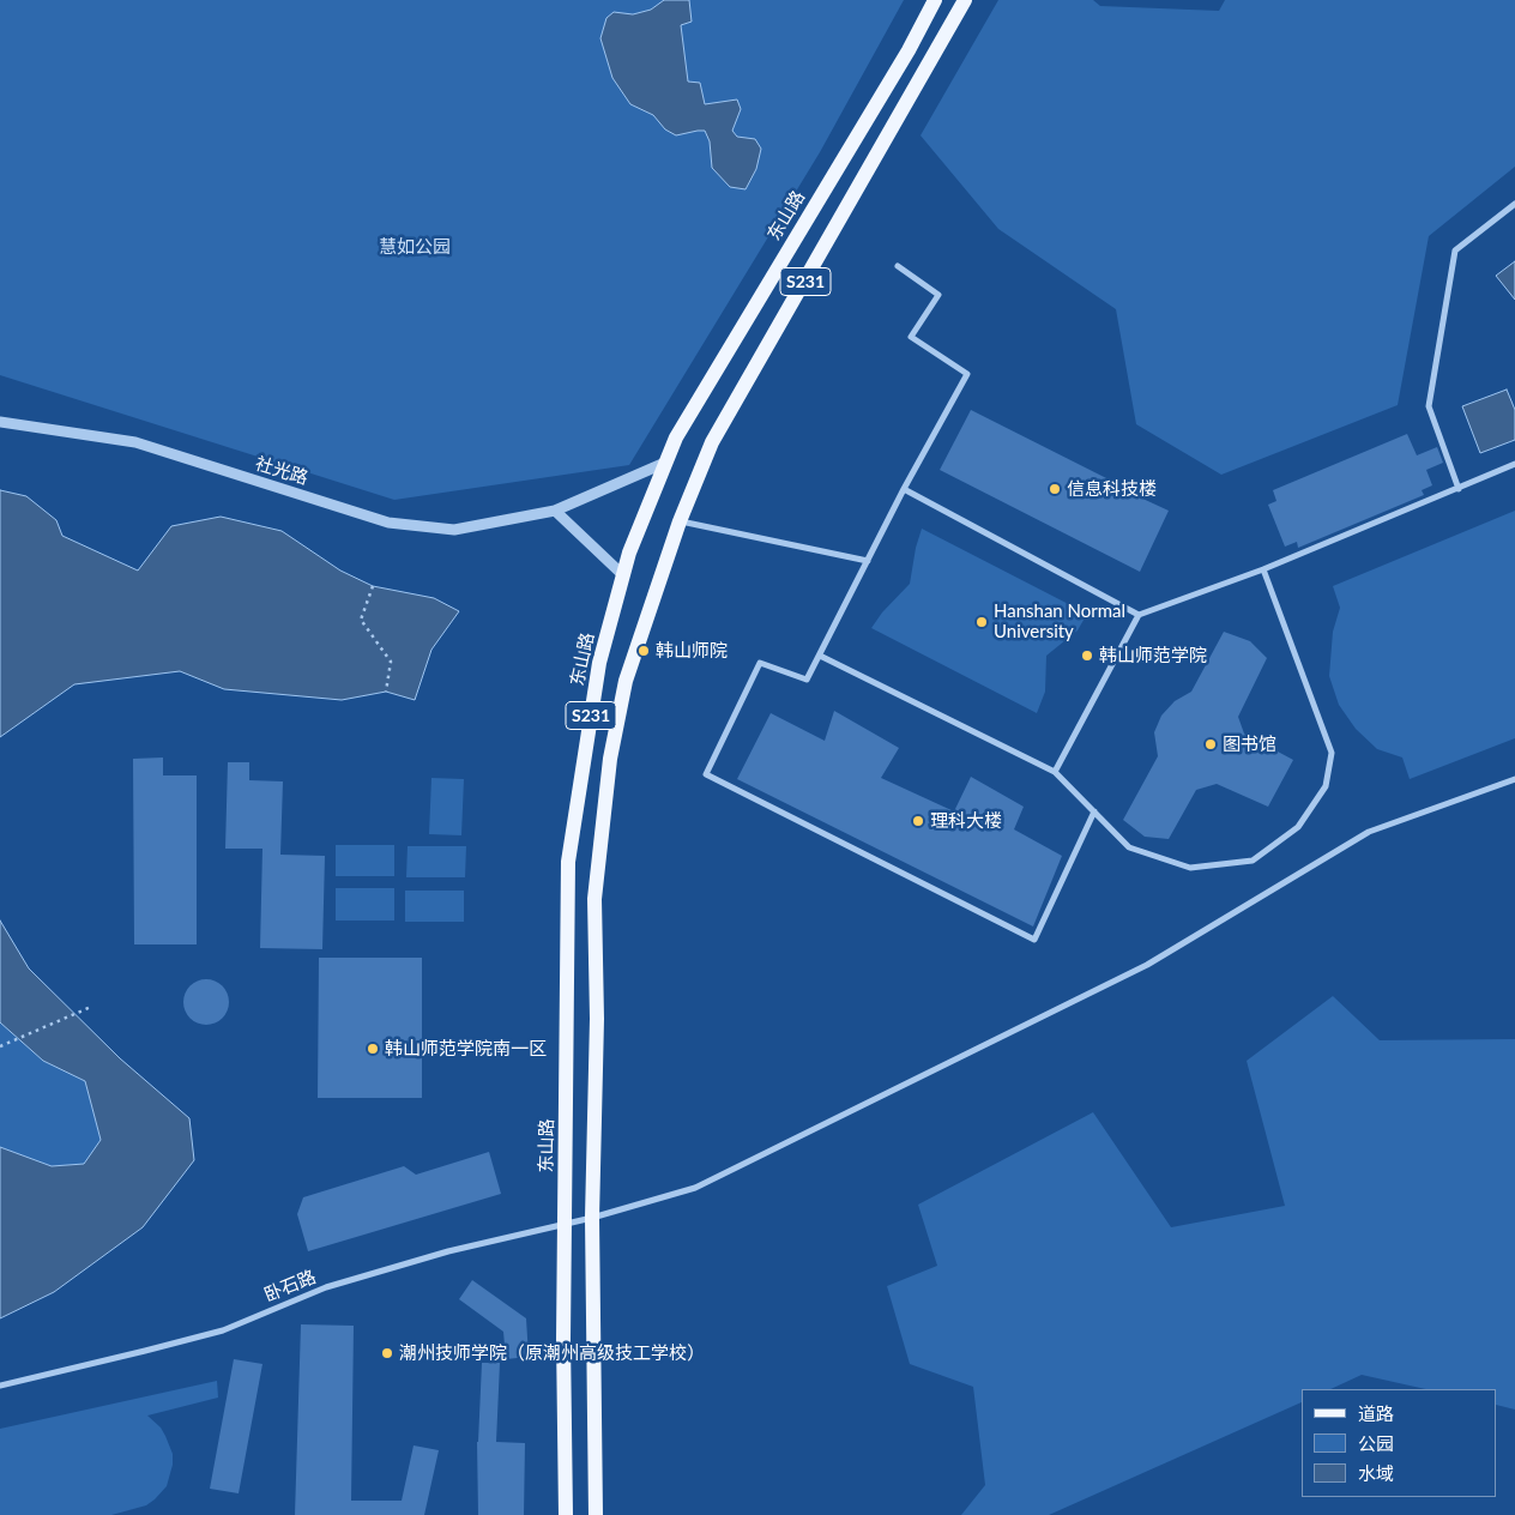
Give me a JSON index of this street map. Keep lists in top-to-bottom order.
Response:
{
  "streets": {
    "main road": ["东山路", "S231"],
    "street": ["社光路", "卧石路"]
  },
  "crossings": [
    ["东山路", "社光路"],
    ["东山路", "卧石路"],
    ["S231", "卧石路"]
  ],
  "parks": ["慧如公园"],
  "places": [
    "信息科技楼",
    "Hanshan Normal University",
    "韩山师院",
    "韩山师范学院",
    "图书馆",
    "理科大楼",
    "韩山师范学院南一区",
    "潮州技师学院（原潮州高级技工学校）"
  ],
  "legend": ["道路", "公园", "水域"]
}
